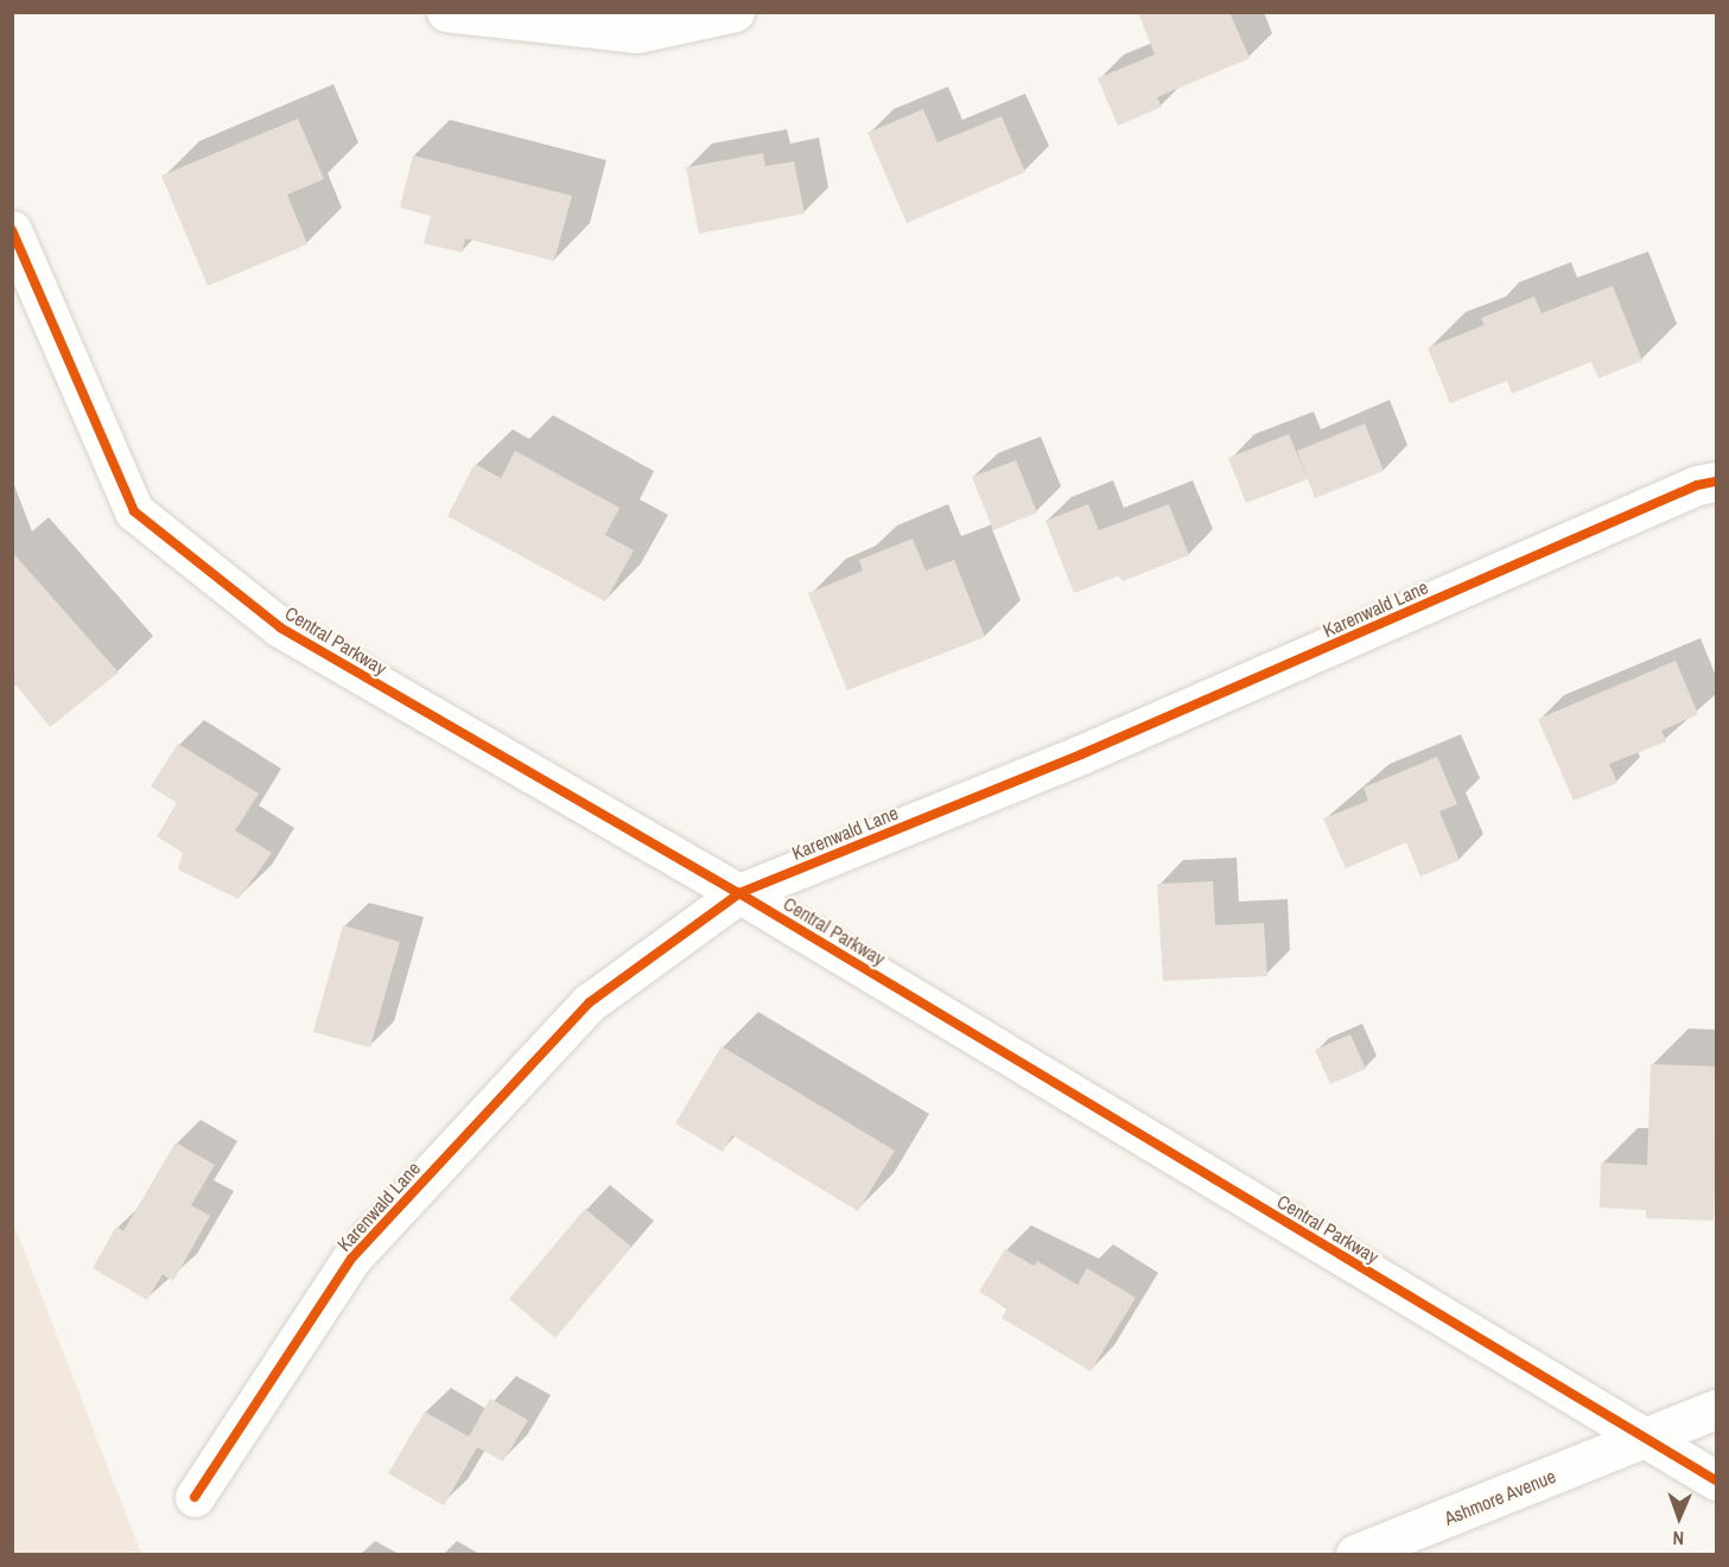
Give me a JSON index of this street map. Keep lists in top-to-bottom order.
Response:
{
  "streets": {
    "street": ["Karenwald Lane", "Central Parkway", "Ashmore Avenue"]
  },
  "crossings": [
    ["Karenwald Lane", "Central Parkway"],
    ["Central Parkway", "Ashmore Avenue"]
  ],
  "north": "bottom"
}
